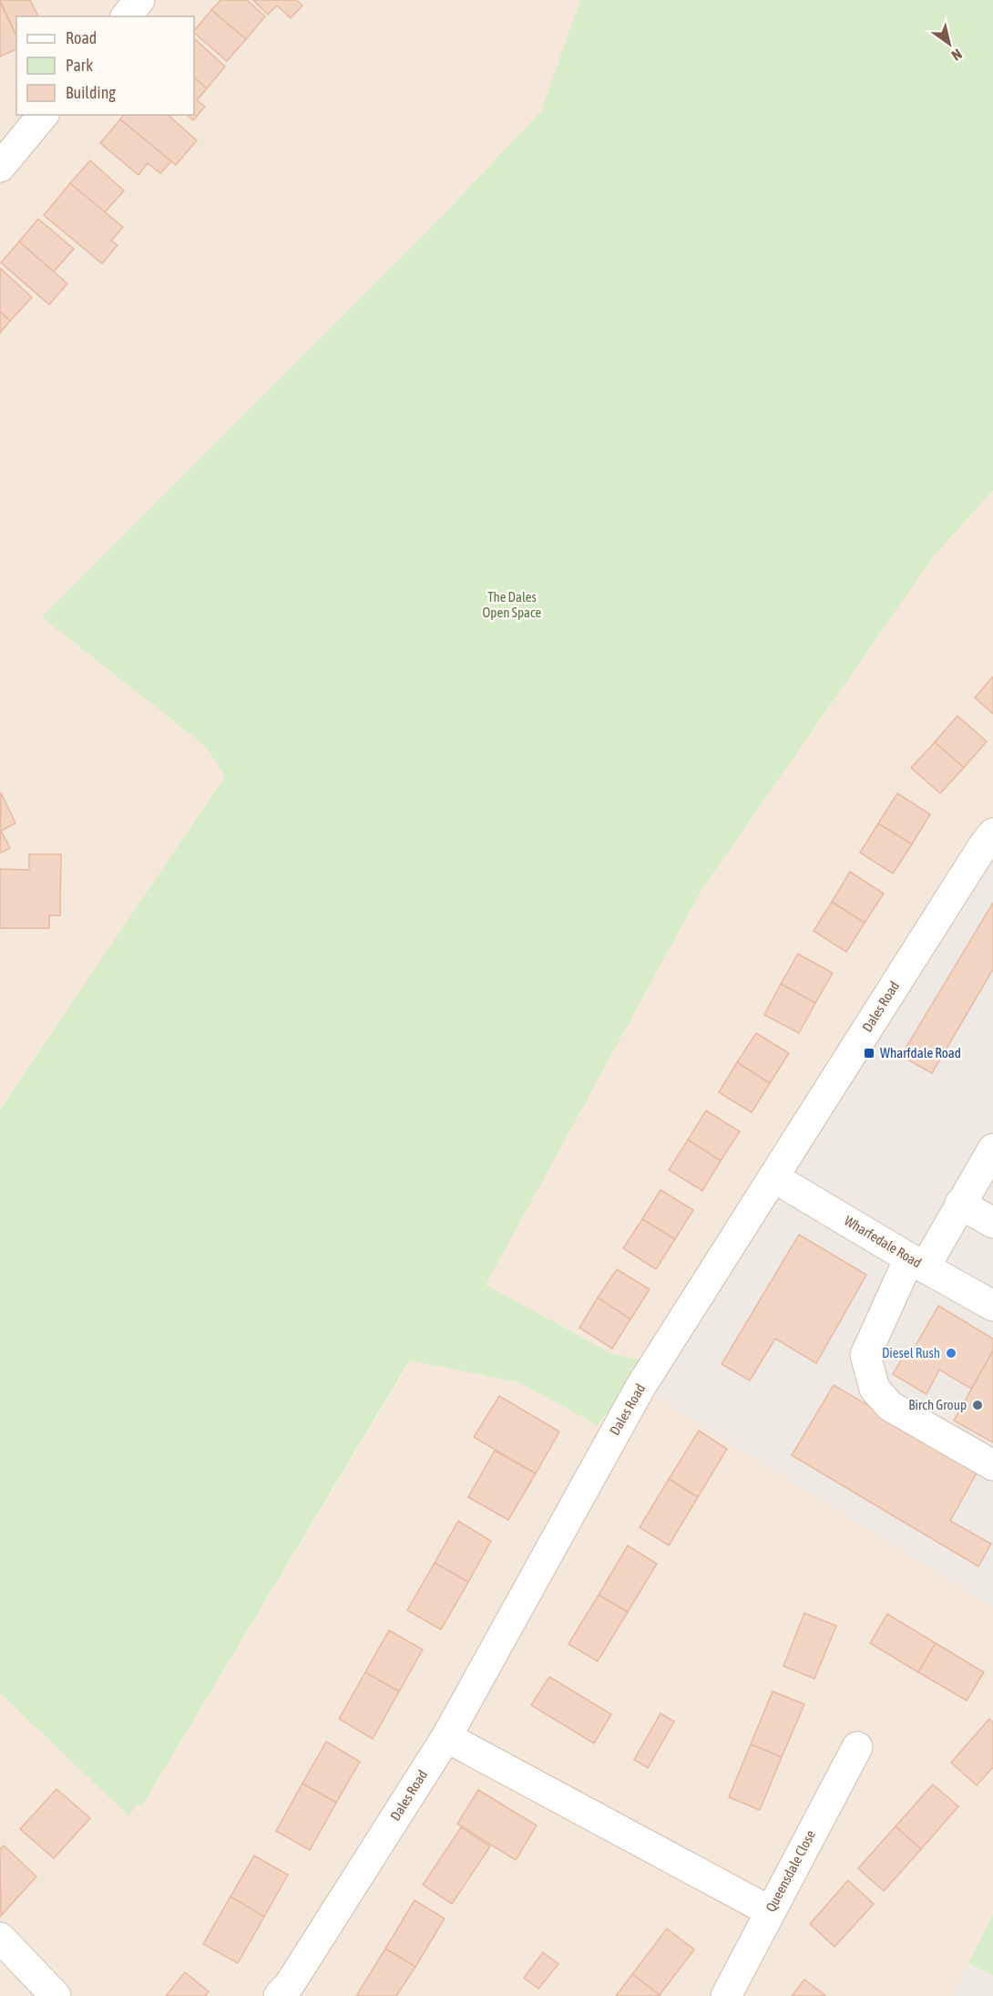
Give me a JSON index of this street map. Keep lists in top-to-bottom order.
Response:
{
  "streets": {
    "street": ["Dales Road", "Wharfedale Road", "Queensdale Close"]
  },
  "crossings": [
    ["Dales Road", "Wharfedale Road"]
  ],
  "parks": ["The Dales Open Space"],
  "places": {
    "transit": ["Wharfdale Road"],
    "other": ["Diesel Rush", "Birch Group"]
  },
  "legend": ["Road", "Park", "Building"],
  "north": "bottom right"
}
